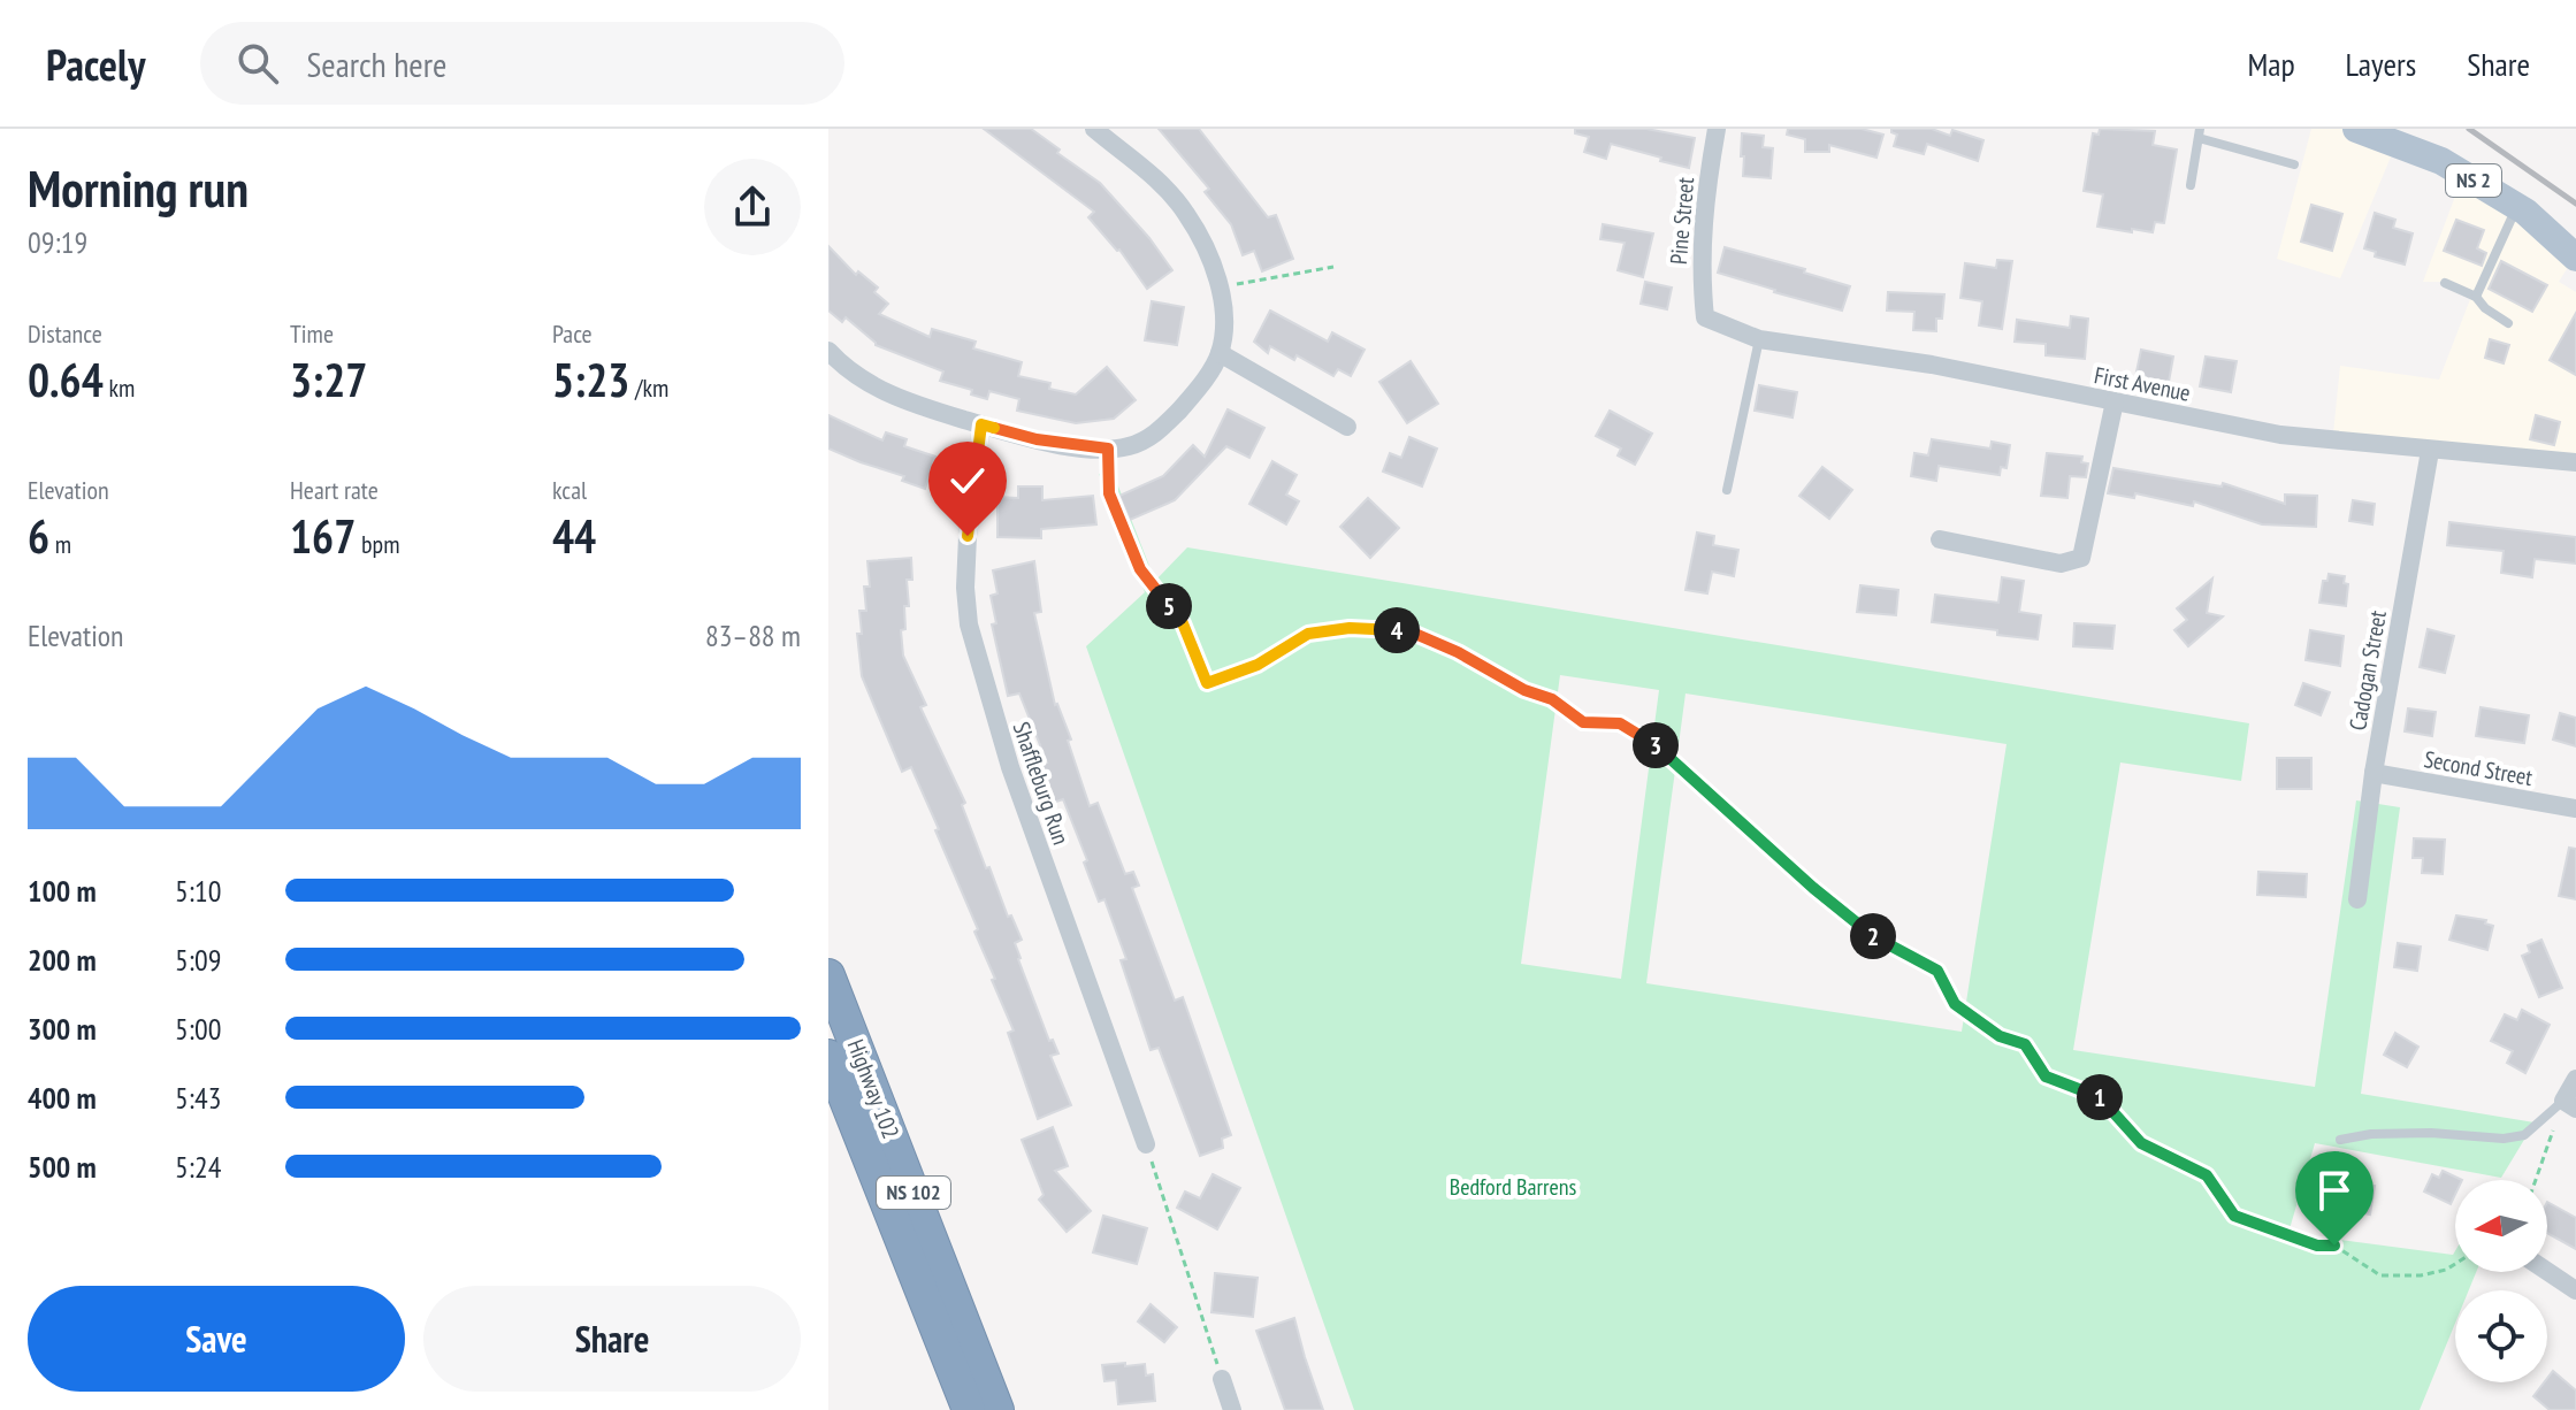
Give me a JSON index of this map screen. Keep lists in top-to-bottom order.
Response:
{
  "streets": {
    "highway": ["Highway 102", "NS 102"],
    "main road": ["NS 2"],
    "street": [
      "Pine Street",
      "First Avenue",
      "Cadogan Street",
      "Second Street",
      "Shaffleburg Run"
    ]
  },
  "crossings": [
    ["Pine Street", "First Avenue"],
    ["First Avenue", "Cadogan Street"],
    ["Cadogan Street", "Second Street"]
  ],
  "parks": ["Bedford Barrens"],
  "north": "left",
  "page": {
    "header": "Pacely",
    "search": "Search here",
    "nav": ["Map", "Layers", "Share"],
    "heading": ["Morning run", "09:19"],
    "stats": [
      ["Distance", "0.64 km"],
      ["Time", "3:27"],
      ["Pace", "5:23 /km"],
      ["Elevation", "6 m"],
      ["Heart rate", "167 bpm"],
      ["kcal", "44"]
    ],
    "pins": [
      "5",
      "4",
      "3",
      "2",
      "1"
    ],
    "chart": ["Elevation", "83–88 m"],
    "list": [
      {
        "name": "100 m",
        "note": "5:10"
      },
      {
        "name": "200 m",
        "note": "5:09"
      },
      {
        "name": "300 m",
        "note": "5:00"
      },
      {
        "name": "400 m",
        "note": "5:43"
      },
      {
        "name": "500 m",
        "note": "5:24"
      }
    ],
    "buttons": ["Save", "Share"]
  }
}
